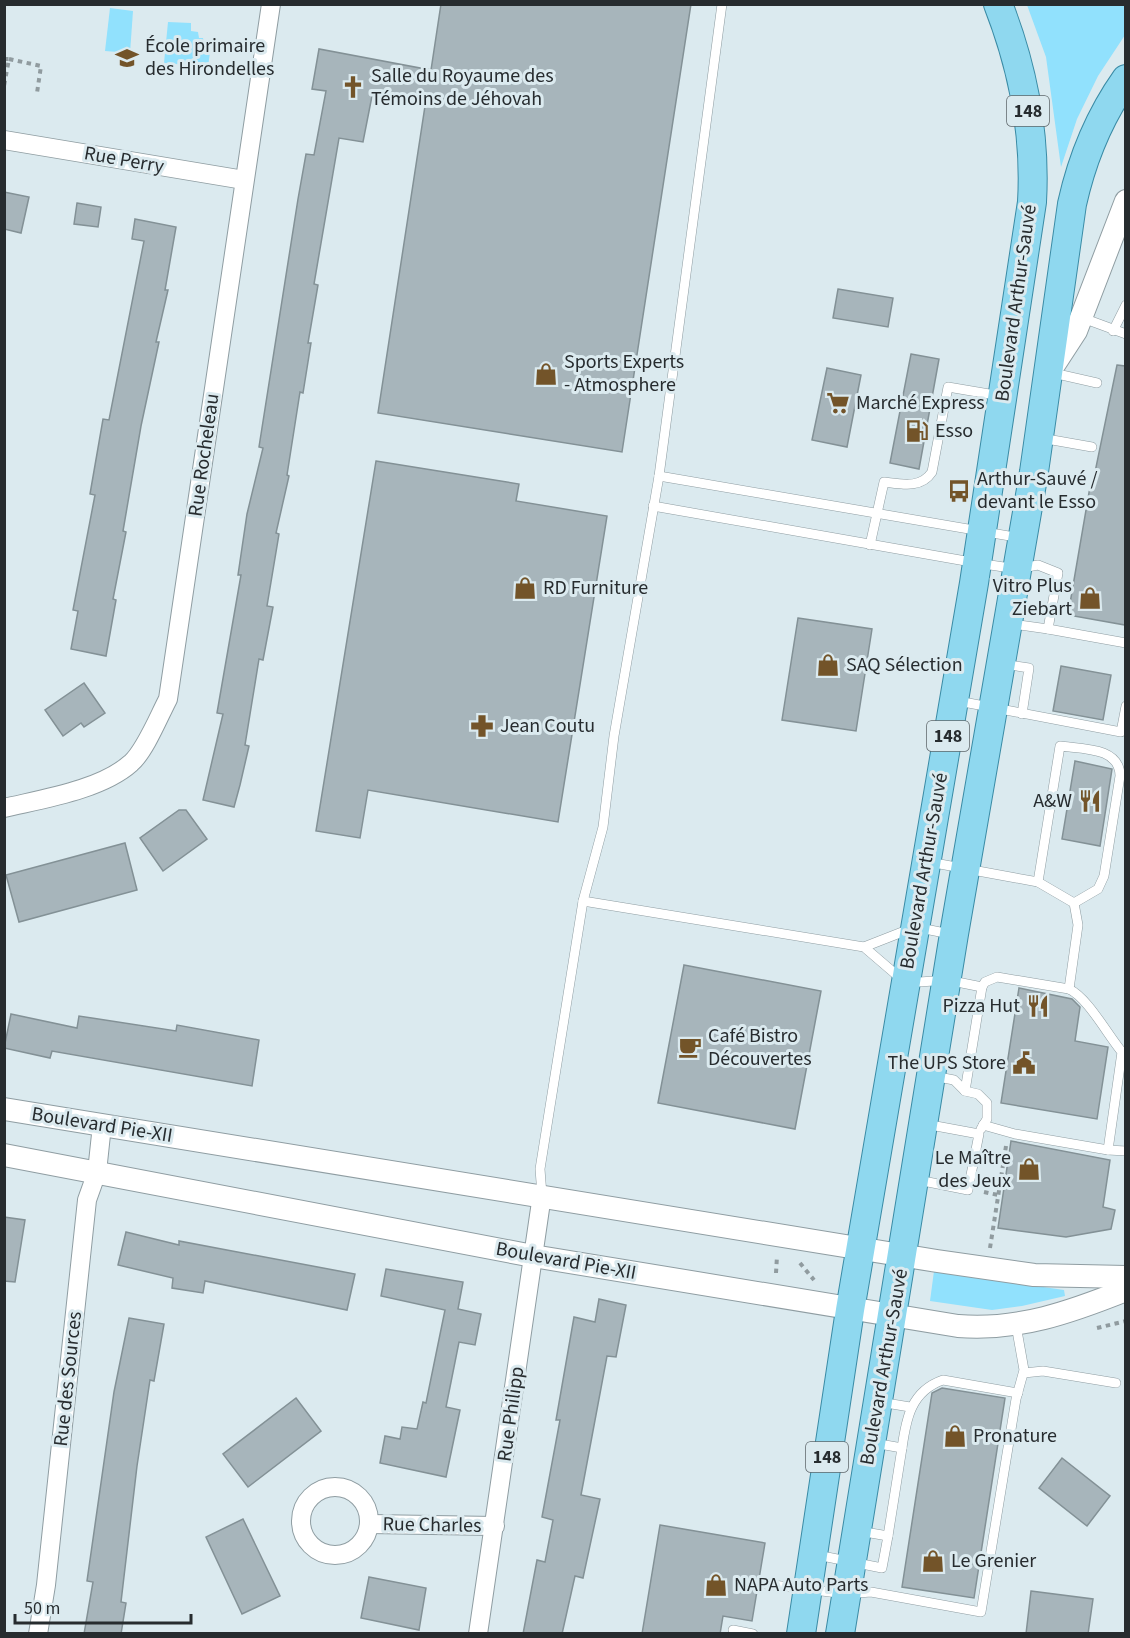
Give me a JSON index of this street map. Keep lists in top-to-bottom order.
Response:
{
  "streets": {
    "main road": ["148", "Boulevard Arthur-Sauvé"],
    "street": [
      "Rue Perry",
      "Rue Rocheleau",
      "Boulevard Pie-XII",
      "Rue des Sources",
      "Rue Philipp",
      "Rue Charles"
    ]
  },
  "crossings": [
    ["Rue Perry", "Rue Rocheleau"],
    ["Boulevard Arthur-Sauvé", "Boulevard Pie-XII"],
    ["Boulevard Pie-XII", "Rue des Sources"],
    ["Boulevard Pie-XII", "Rue Philipp"],
    ["Rue Philipp", "Rue Charles"]
  ],
  "places": {
    "school or university": ["École primaire des Hirondelles"],
    "church": ["Salle du Royaume des Témoins de Jéhovah"],
    "shop": [
      "Sports Experts - Atmosphere",
      "RD Furniture",
      "Vitro Plus Ziebart",
      "SAQ Sélection",
      "Le Maître des Jeux",
      "Pronature",
      "Le Grenier",
      "NAPA Auto Parts"
    ],
    "supermarket": ["Marché Express"],
    "fuel station": ["Esso"],
    "bus stop": ["Arthur-Sauvé / devant le Esso"],
    "pharmacy": ["Jean Coutu"],
    "restaurant": ["A&W", "Pizza Hut"],
    "cafe": ["Café Bistro Découvertes"],
    "public building": ["The UPS Store"]
  },
  "scale_bar": "50 m"
}
